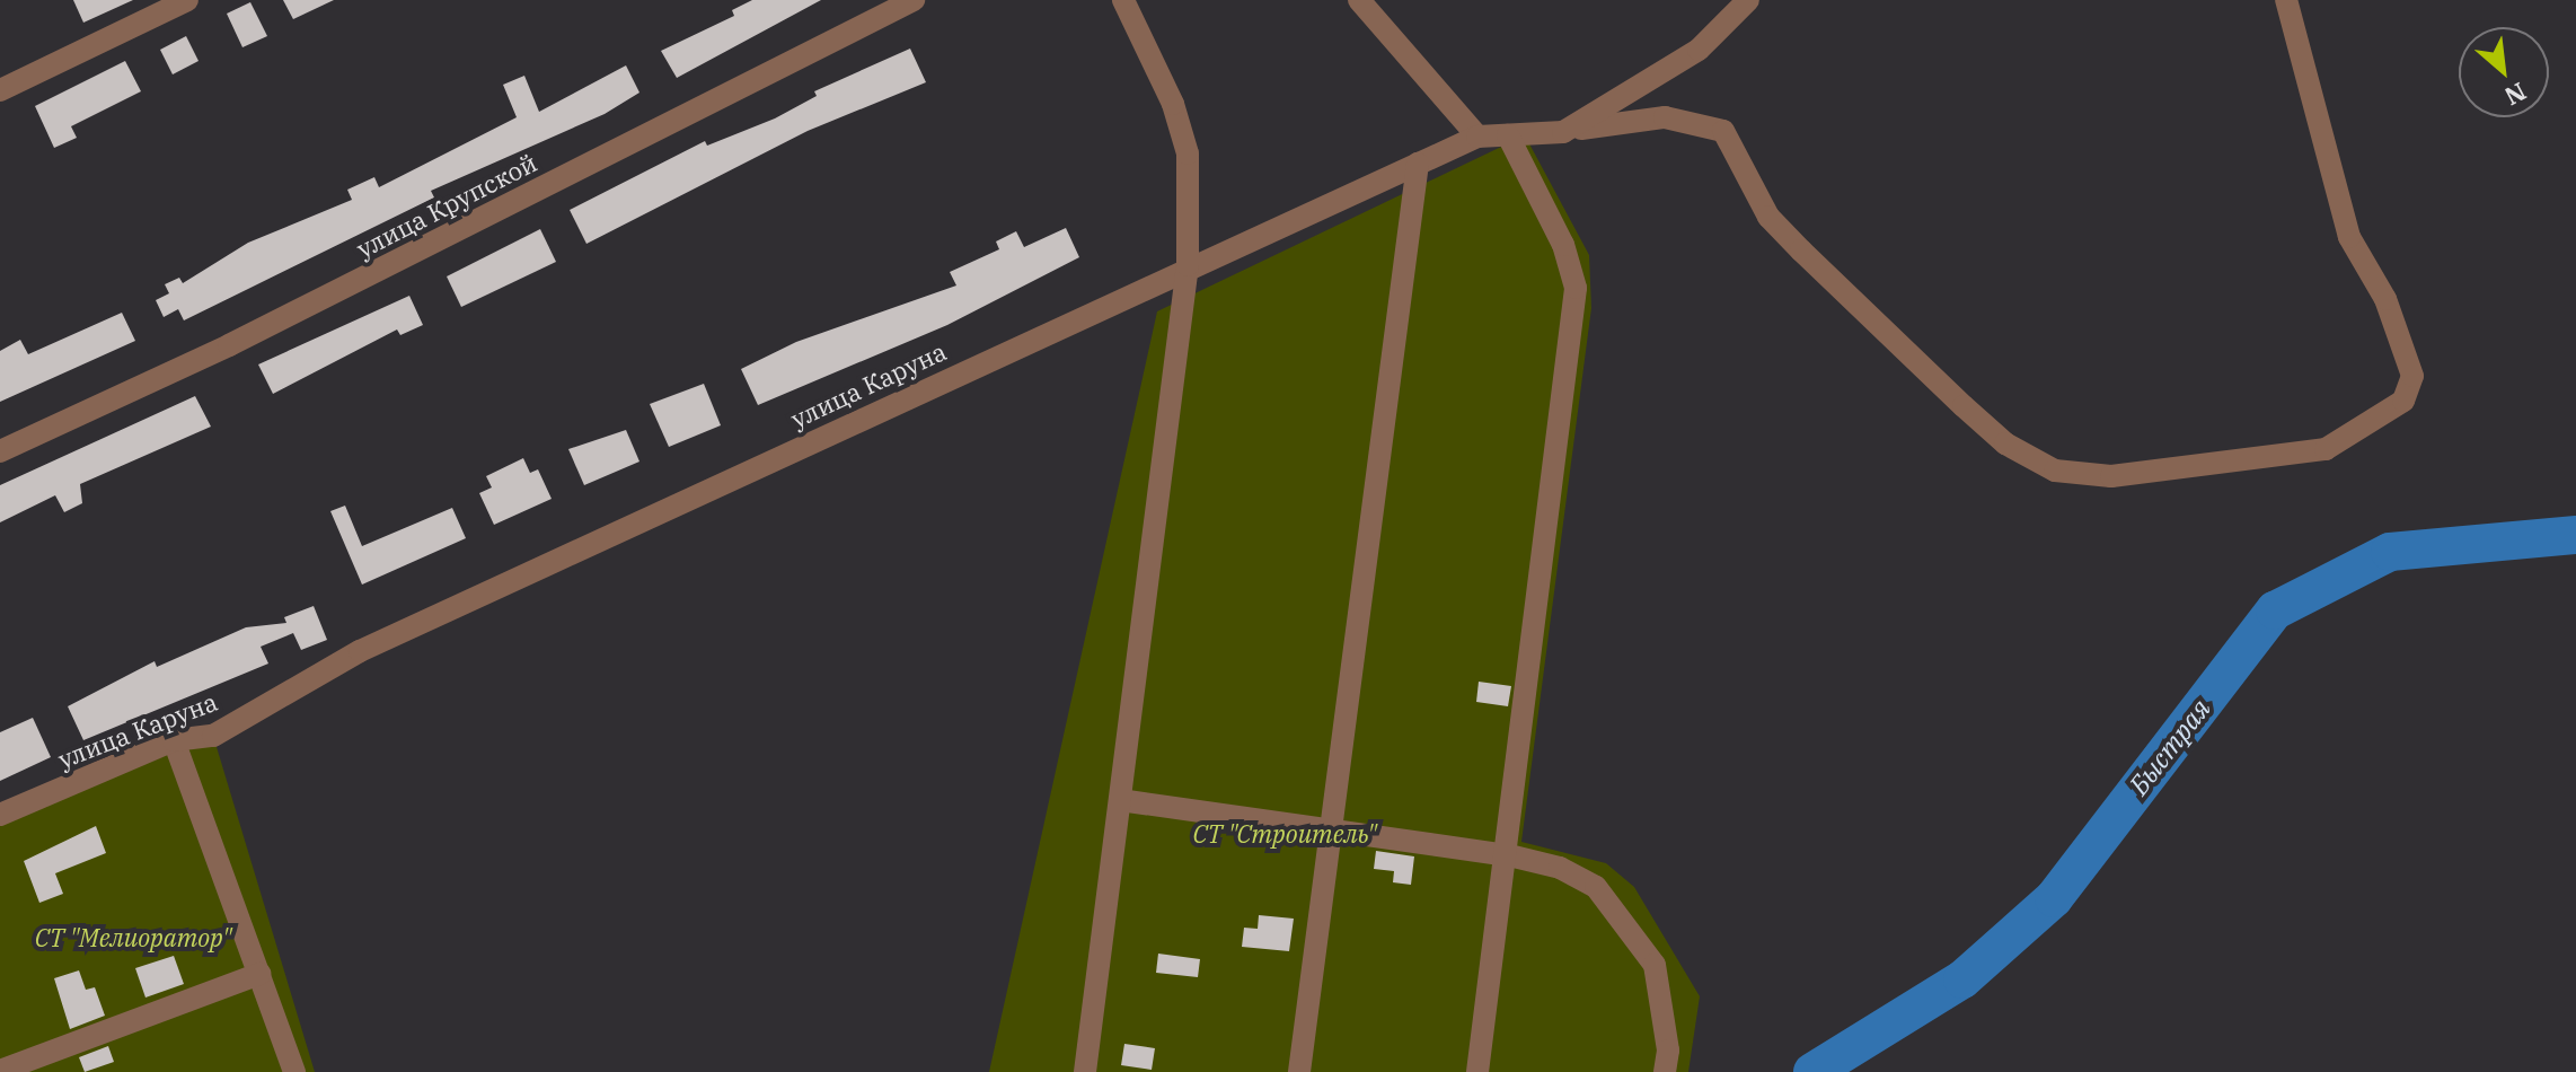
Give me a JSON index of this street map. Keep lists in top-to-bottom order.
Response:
{
  "streets": {
    "street": ["улица Крупской", "улица Каруна"]
  },
  "water": ["Быстрая"],
  "parks": ["СТ \"Строитель\"", "СТ \"Мелиоратор\""],
  "north": "bottom right"
}
